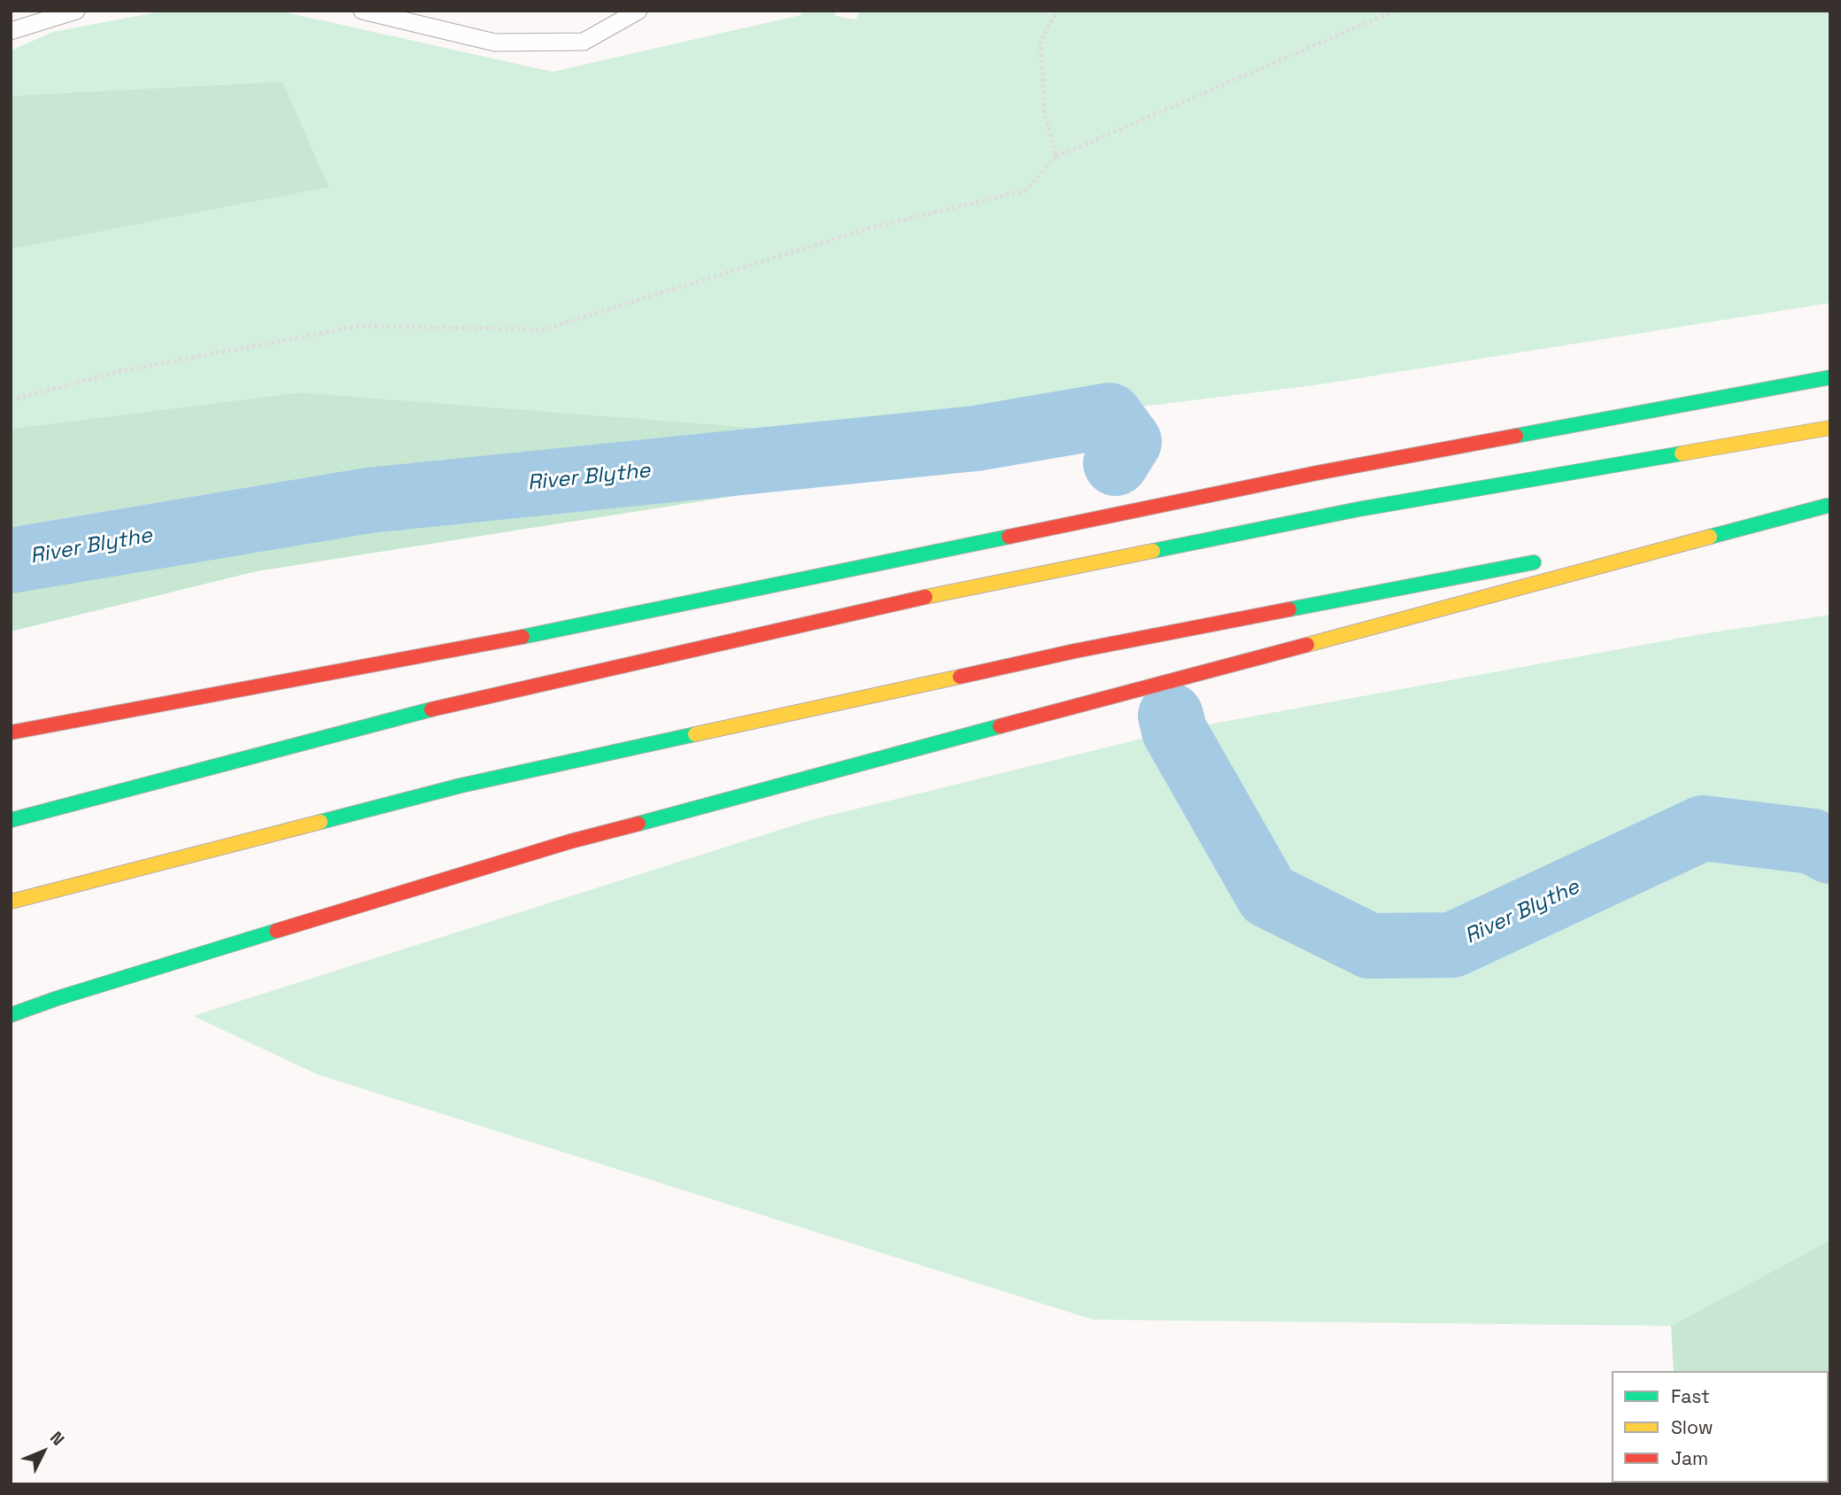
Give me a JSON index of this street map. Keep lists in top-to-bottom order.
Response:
{
  "water": ["River Blythe"],
  "legend": ["Fast", "Slow", "Jam"],
  "north": "top right"
}
